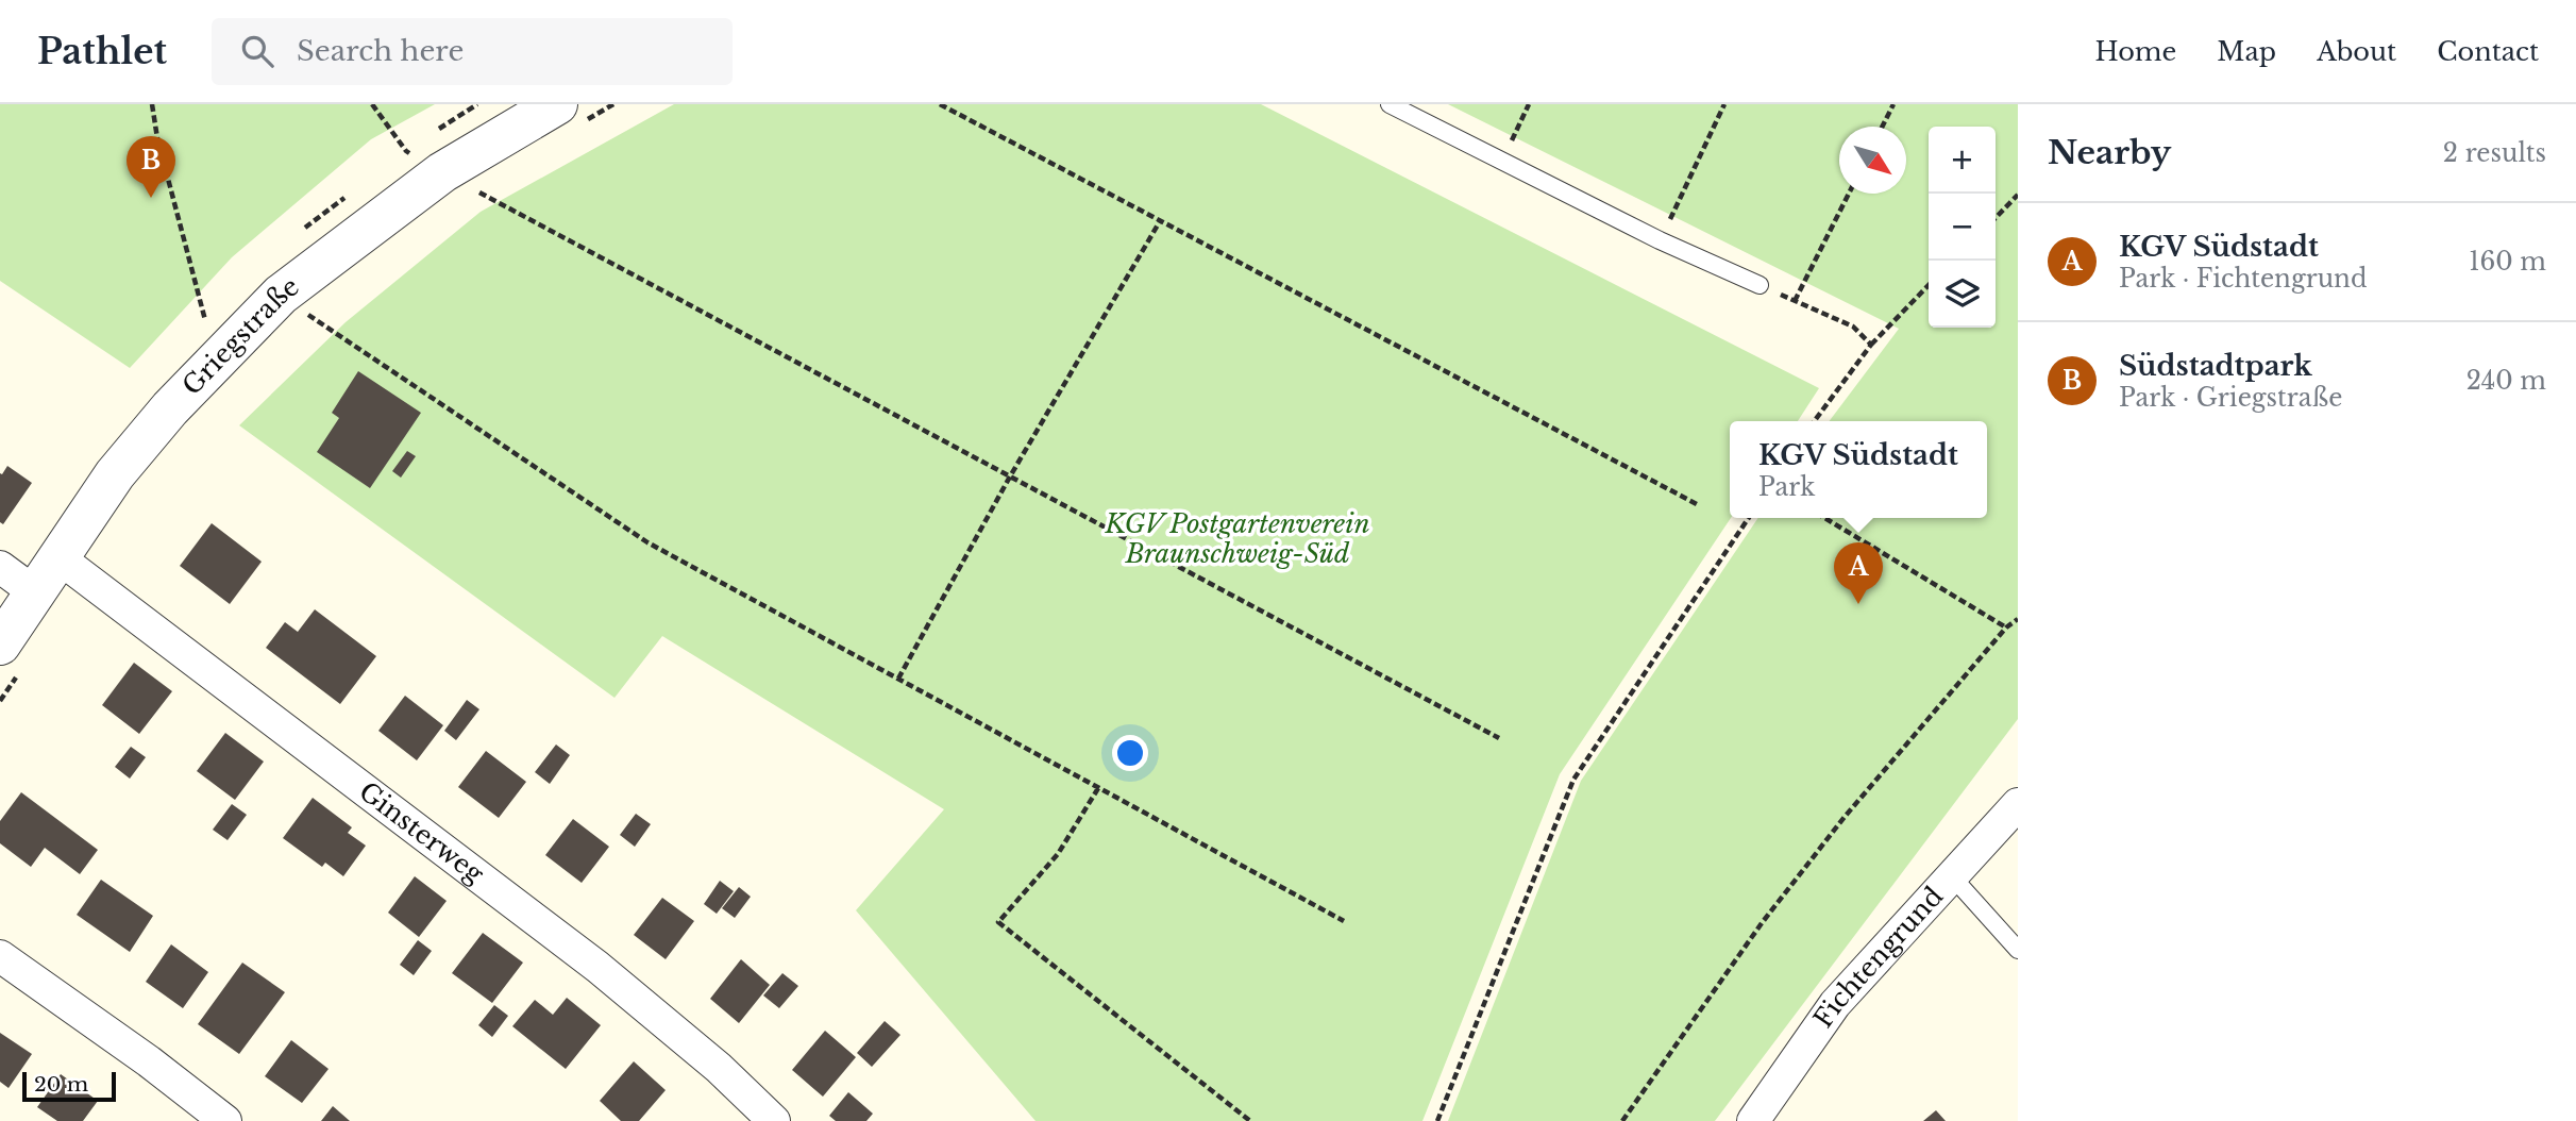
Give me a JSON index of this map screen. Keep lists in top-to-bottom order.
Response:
{
  "streets": {
    "street": ["Griegstraße", "Ginsterweg", "Fichtengrund"]
  },
  "crossings": [
    ["Griegstraße", "Ginsterweg"]
  ],
  "parks": ["KGV Postgartenverein Braunschweig-Süd"],
  "scale_bar": "20 m",
  "north": "bottom right",
  "page": {
    "header": "Pathlet",
    "search": "Search here",
    "nav": [
      "Home",
      "Map",
      "About",
      "Contact"
    ],
    "heading": ["Nearby", "2 results"],
    "map_buttons": ["+", "−"],
    "pins": ["B", "A"],
    "list": [
      {
        "mark": "A",
        "name": "KGV Südstadt",
        "note": "Park · Fichtengrund",
        "value": "160 m"
      },
      {
        "mark": "B",
        "name": "Südstadtpark",
        "note": "Park · Griegstraße",
        "value": "240 m"
      }
    ],
    "popup": ["KGV Südstadt", "Park"],
    "scale": "20 m"
  }
}
